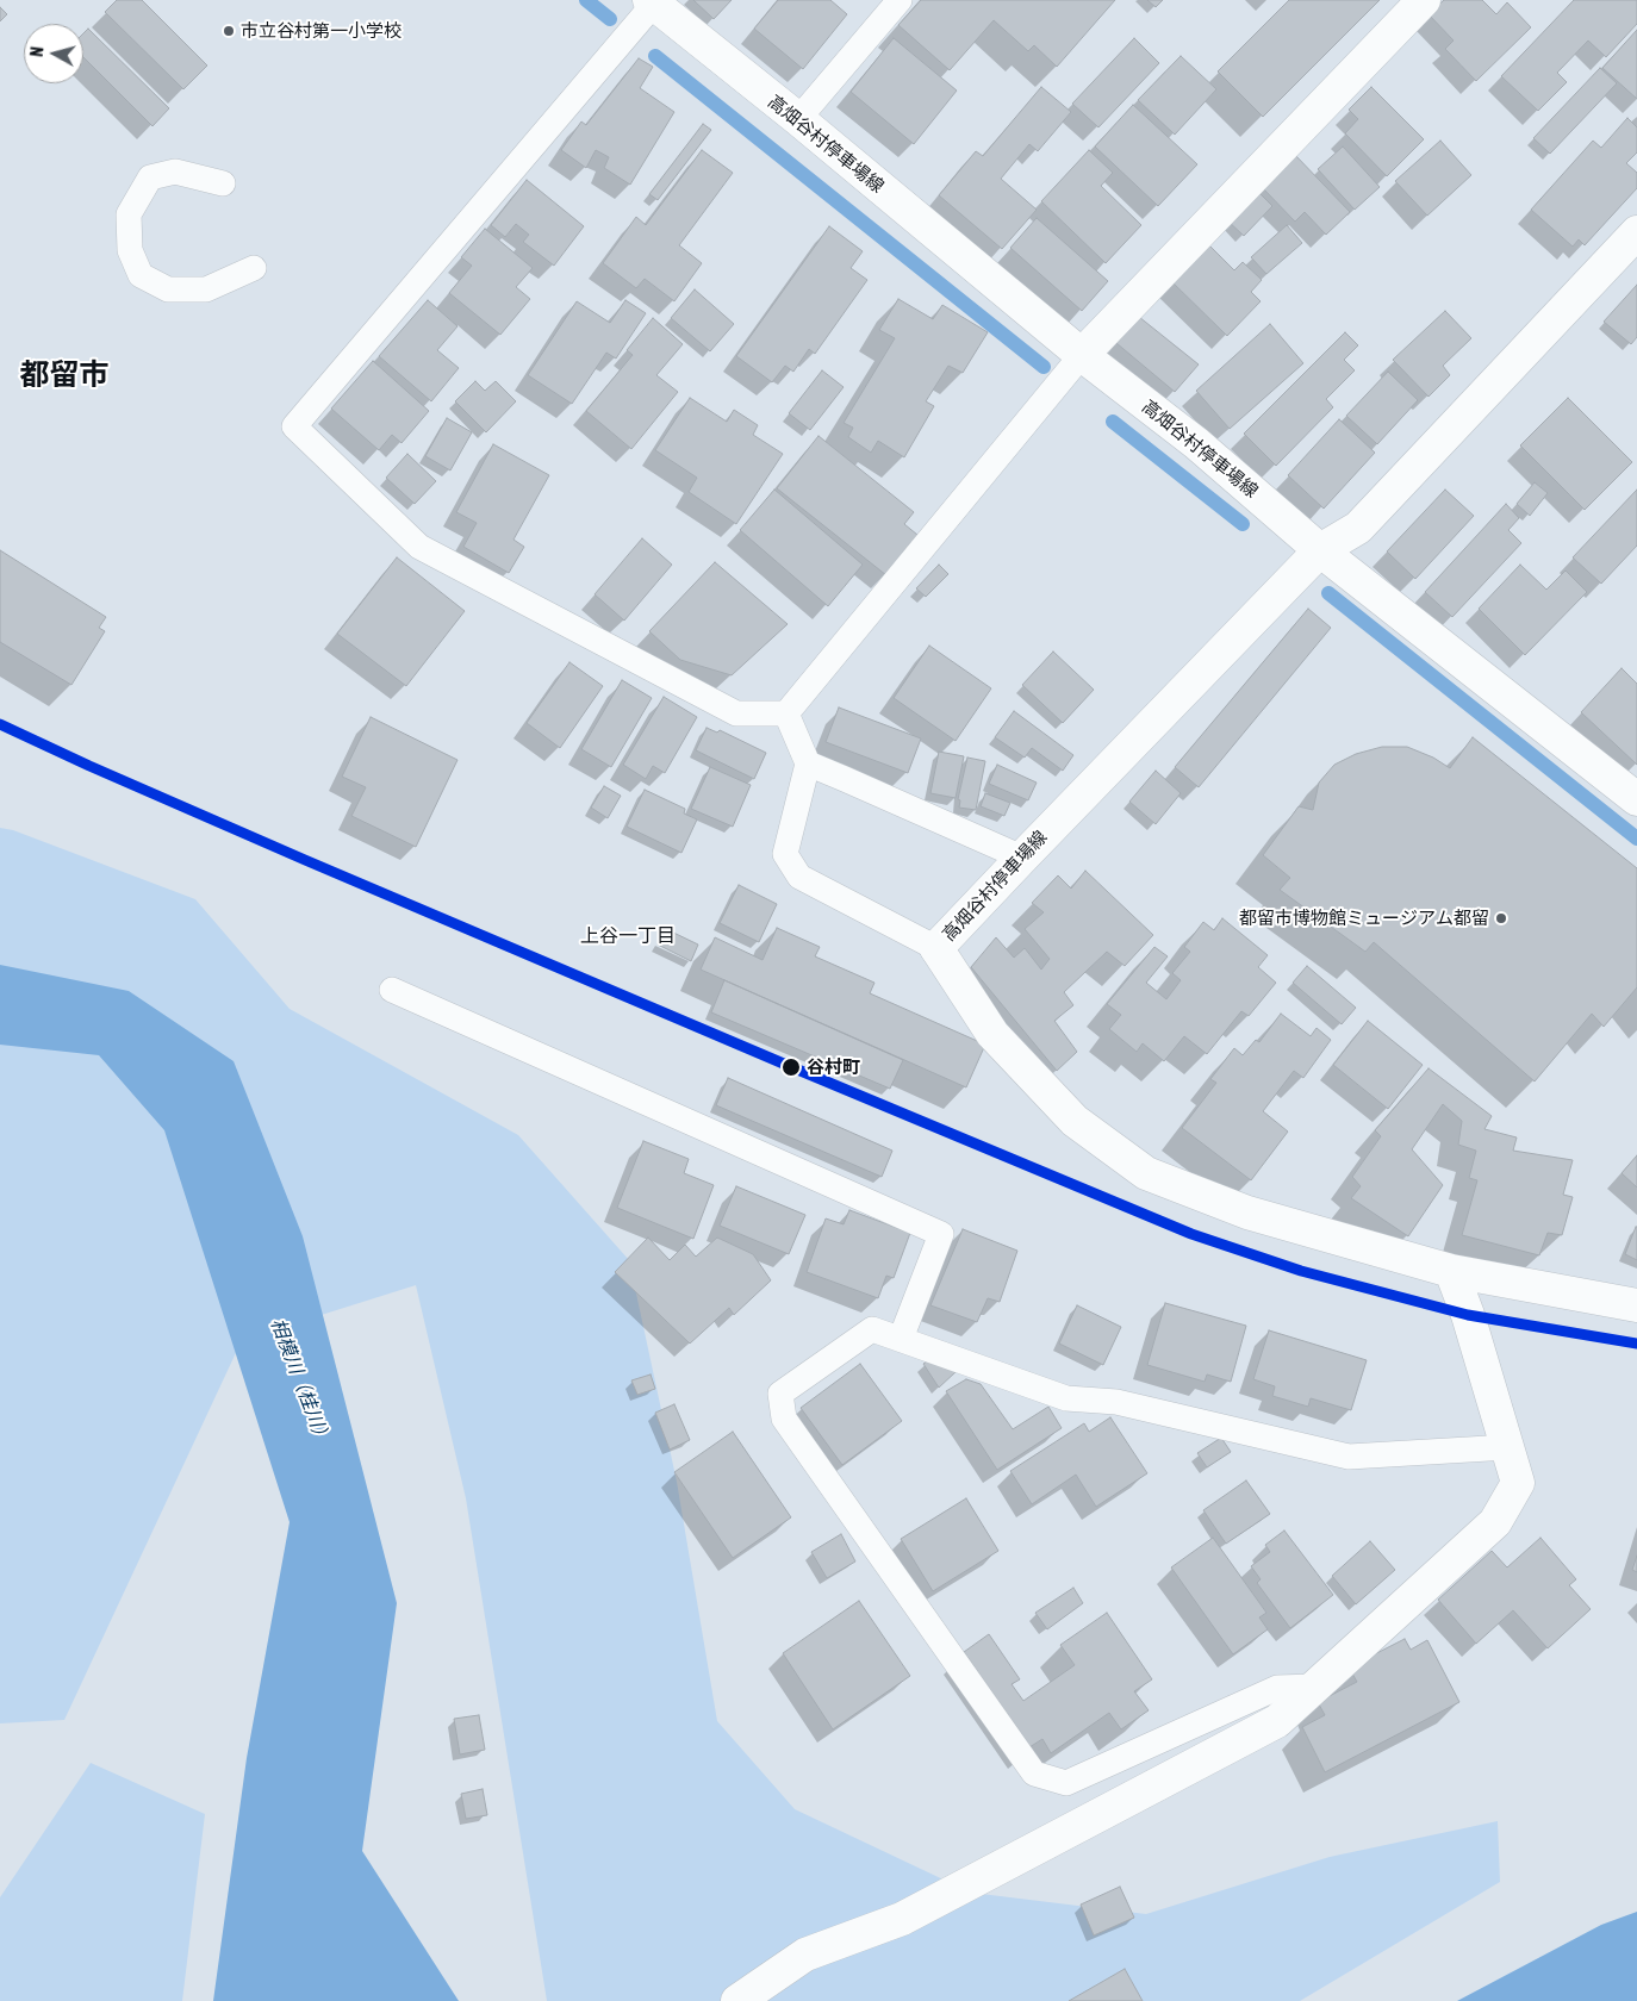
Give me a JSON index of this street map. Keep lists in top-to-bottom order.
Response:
{
  "streets": {
    "street": ["高畑谷村停車場線"]
  },
  "districts": ["都留市", "上谷一丁目"],
  "water": ["相模川（桂川）"],
  "places": ["市立谷村第一小学校", "都留市博物館ミュージアム都留", "谷村町"],
  "north": "left"
}
